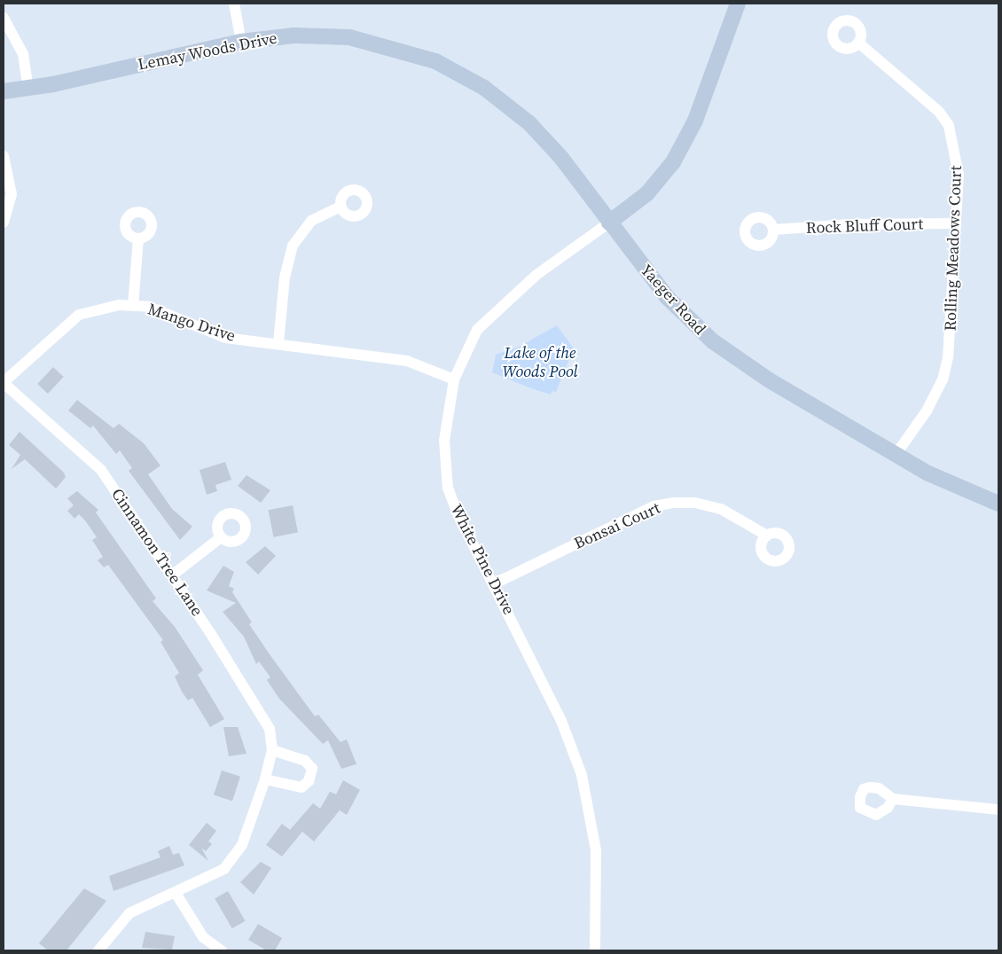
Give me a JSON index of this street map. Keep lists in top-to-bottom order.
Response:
{
  "streets": {
    "street": [
      "Lemay Woods Drive",
      "Rock Bluff Court",
      "Rolling Meadows Court",
      "Yaeger Road",
      "Mango Drive",
      "Bonsai Court",
      "Cinnamon Tree Lane",
      "White Pine Drive"
    ]
  },
  "crossings": [
    ["Lemay Woods Drive", "Yaeger Road"],
    ["Lemay Woods Drive", "White Pine Drive"],
    ["Rock Bluff Court", "Rolling Meadows Court"],
    ["Rolling Meadows Court", "Yaeger Road"],
    ["Yaeger Road", "White Pine Drive"],
    ["Mango Drive", "Cinnamon Tree Lane"],
    ["Mango Drive", "White Pine Drive"],
    ["Bonsai Court", "White Pine Drive"]
  ],
  "parks": ["Lake of the Woods Pool"]
}
